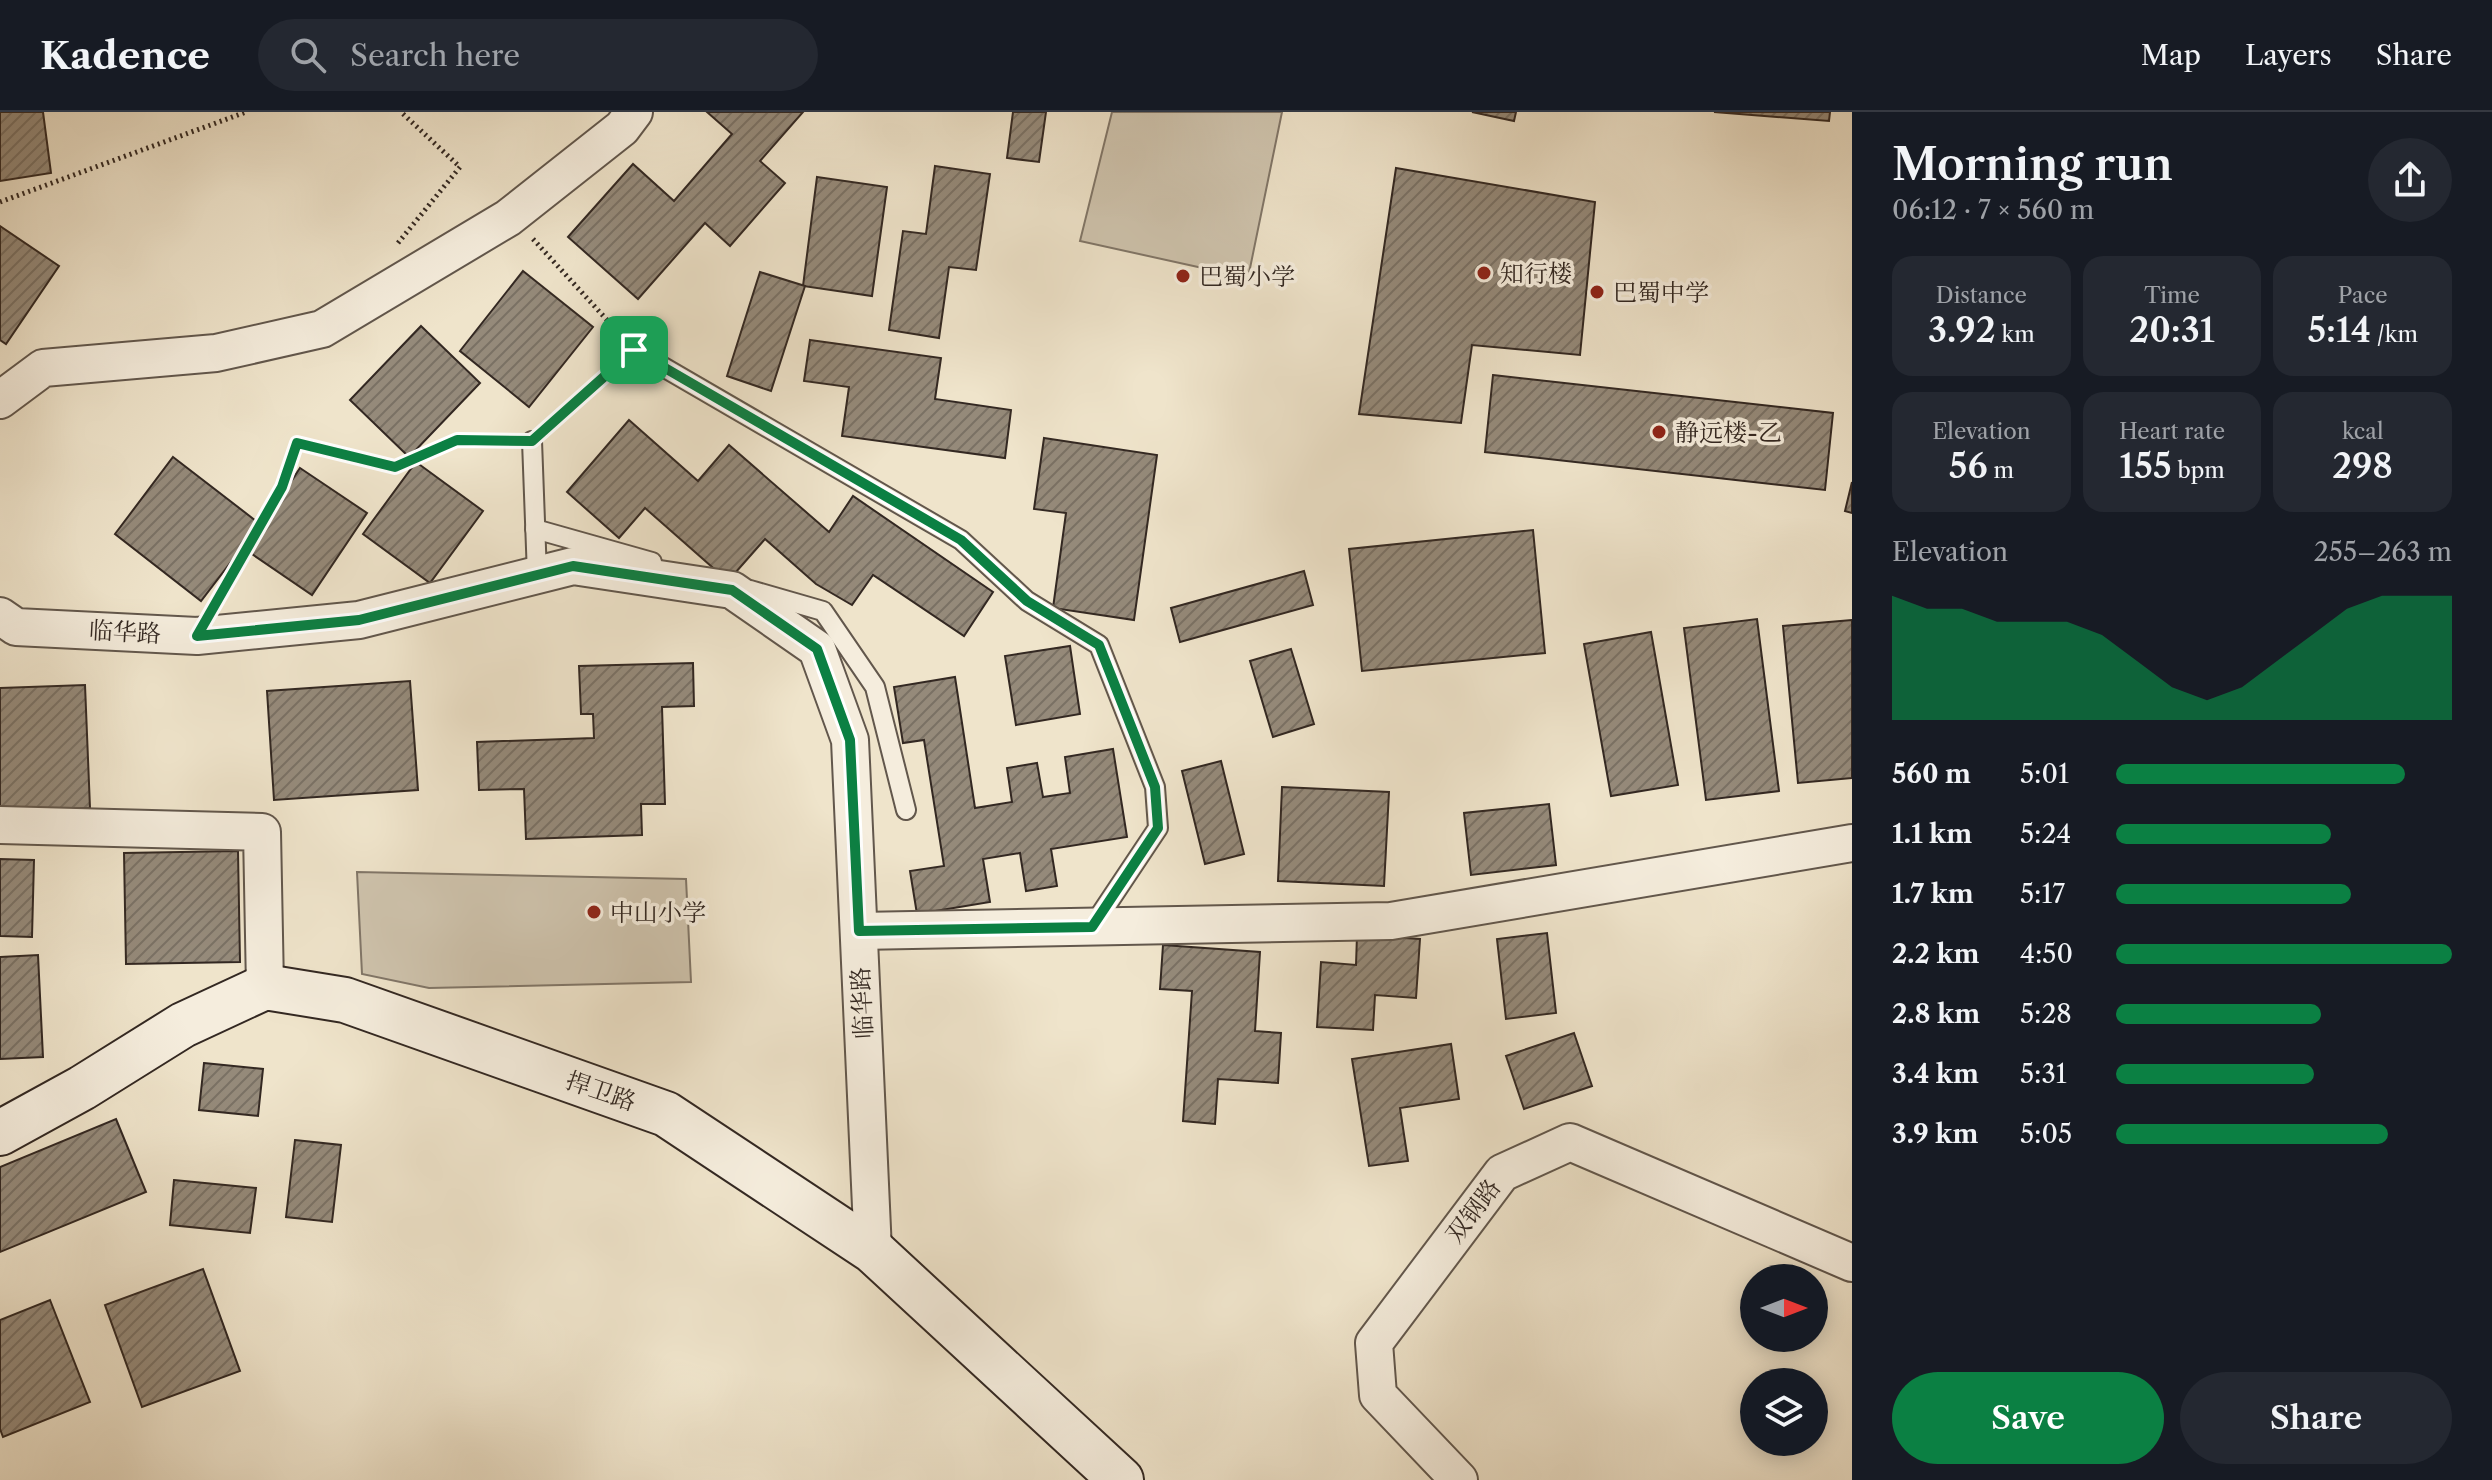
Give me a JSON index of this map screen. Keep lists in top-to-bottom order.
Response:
{
  "streets": {
    "street": ["临华路", "捍卫路", "双钢路"]
  },
  "crossings": [
    ["临华路", "捍卫路"]
  ],
  "places": [
    "知行楼",
    "巴蜀小学",
    "巴蜀中学",
    "静远楼-乙",
    "中山小学"
  ],
  "north": "right",
  "page": {
    "header": "Kadence",
    "search": "Search here",
    "nav": ["Map", "Layers", "Share"],
    "heading": ["Morning run", "06:12 · 7 × 560 m"],
    "stats": [
      ["Distance", "3.92 km"],
      ["Time", "20:31"],
      ["Pace", "5:14 /km"],
      ["Elevation", "56 m"],
      ["Heart rate", "155 bpm"],
      ["kcal", "298"]
    ],
    "chart": ["Elevation", "255–263 m"],
    "list": [
      {
        "name": "560 m",
        "note": "5:01"
      },
      {
        "name": "1.1 km",
        "note": "5:24"
      },
      {
        "name": "1.7 km",
        "note": "5:17"
      },
      {
        "name": "2.2 km",
        "note": "4:50"
      },
      {
        "name": "2.8 km",
        "note": "5:28"
      },
      {
        "name": "3.4 km",
        "note": "5:31"
      },
      {
        "name": "3.9 km",
        "note": "5:05"
      }
    ],
    "buttons": ["Save", "Share"]
  }
}
